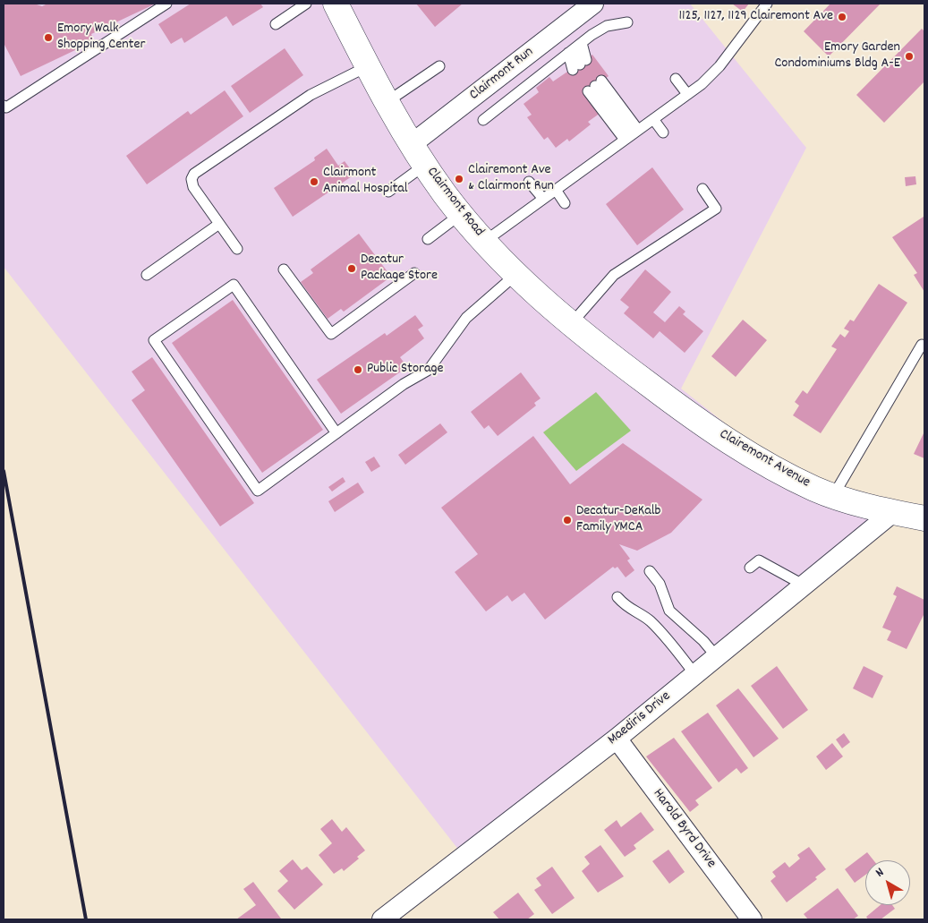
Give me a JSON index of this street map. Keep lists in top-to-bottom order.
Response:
{
  "streets": {
    "main road": ["Clairmont Road", "Clairemont Avenue"],
    "street": ["Clairmont Run", "Maediris Drive", "Harold Byrd Drive"]
  },
  "crossings": [
    ["Clairmont Run", "Clairmont Road"],
    ["Clairmont Road", "Clairemont Avenue"],
    ["Clairemont Avenue", "Maediris Drive"],
    ["Maediris Drive", "Harold Byrd Drive"]
  ],
  "places": [
    "1125, 1127, 1129 Clairemont Ave",
    "Emory Walk Shopping Center",
    "Emory Garden Condominiums Bldg A-E",
    "Clairemont Ave & Clairmont Run",
    "Clairmont Animal Hospital",
    "Decatur Package Store",
    "Public Storage",
    "Decatur-DeKalb Family YMCA"
  ],
  "north": "top left"
}
